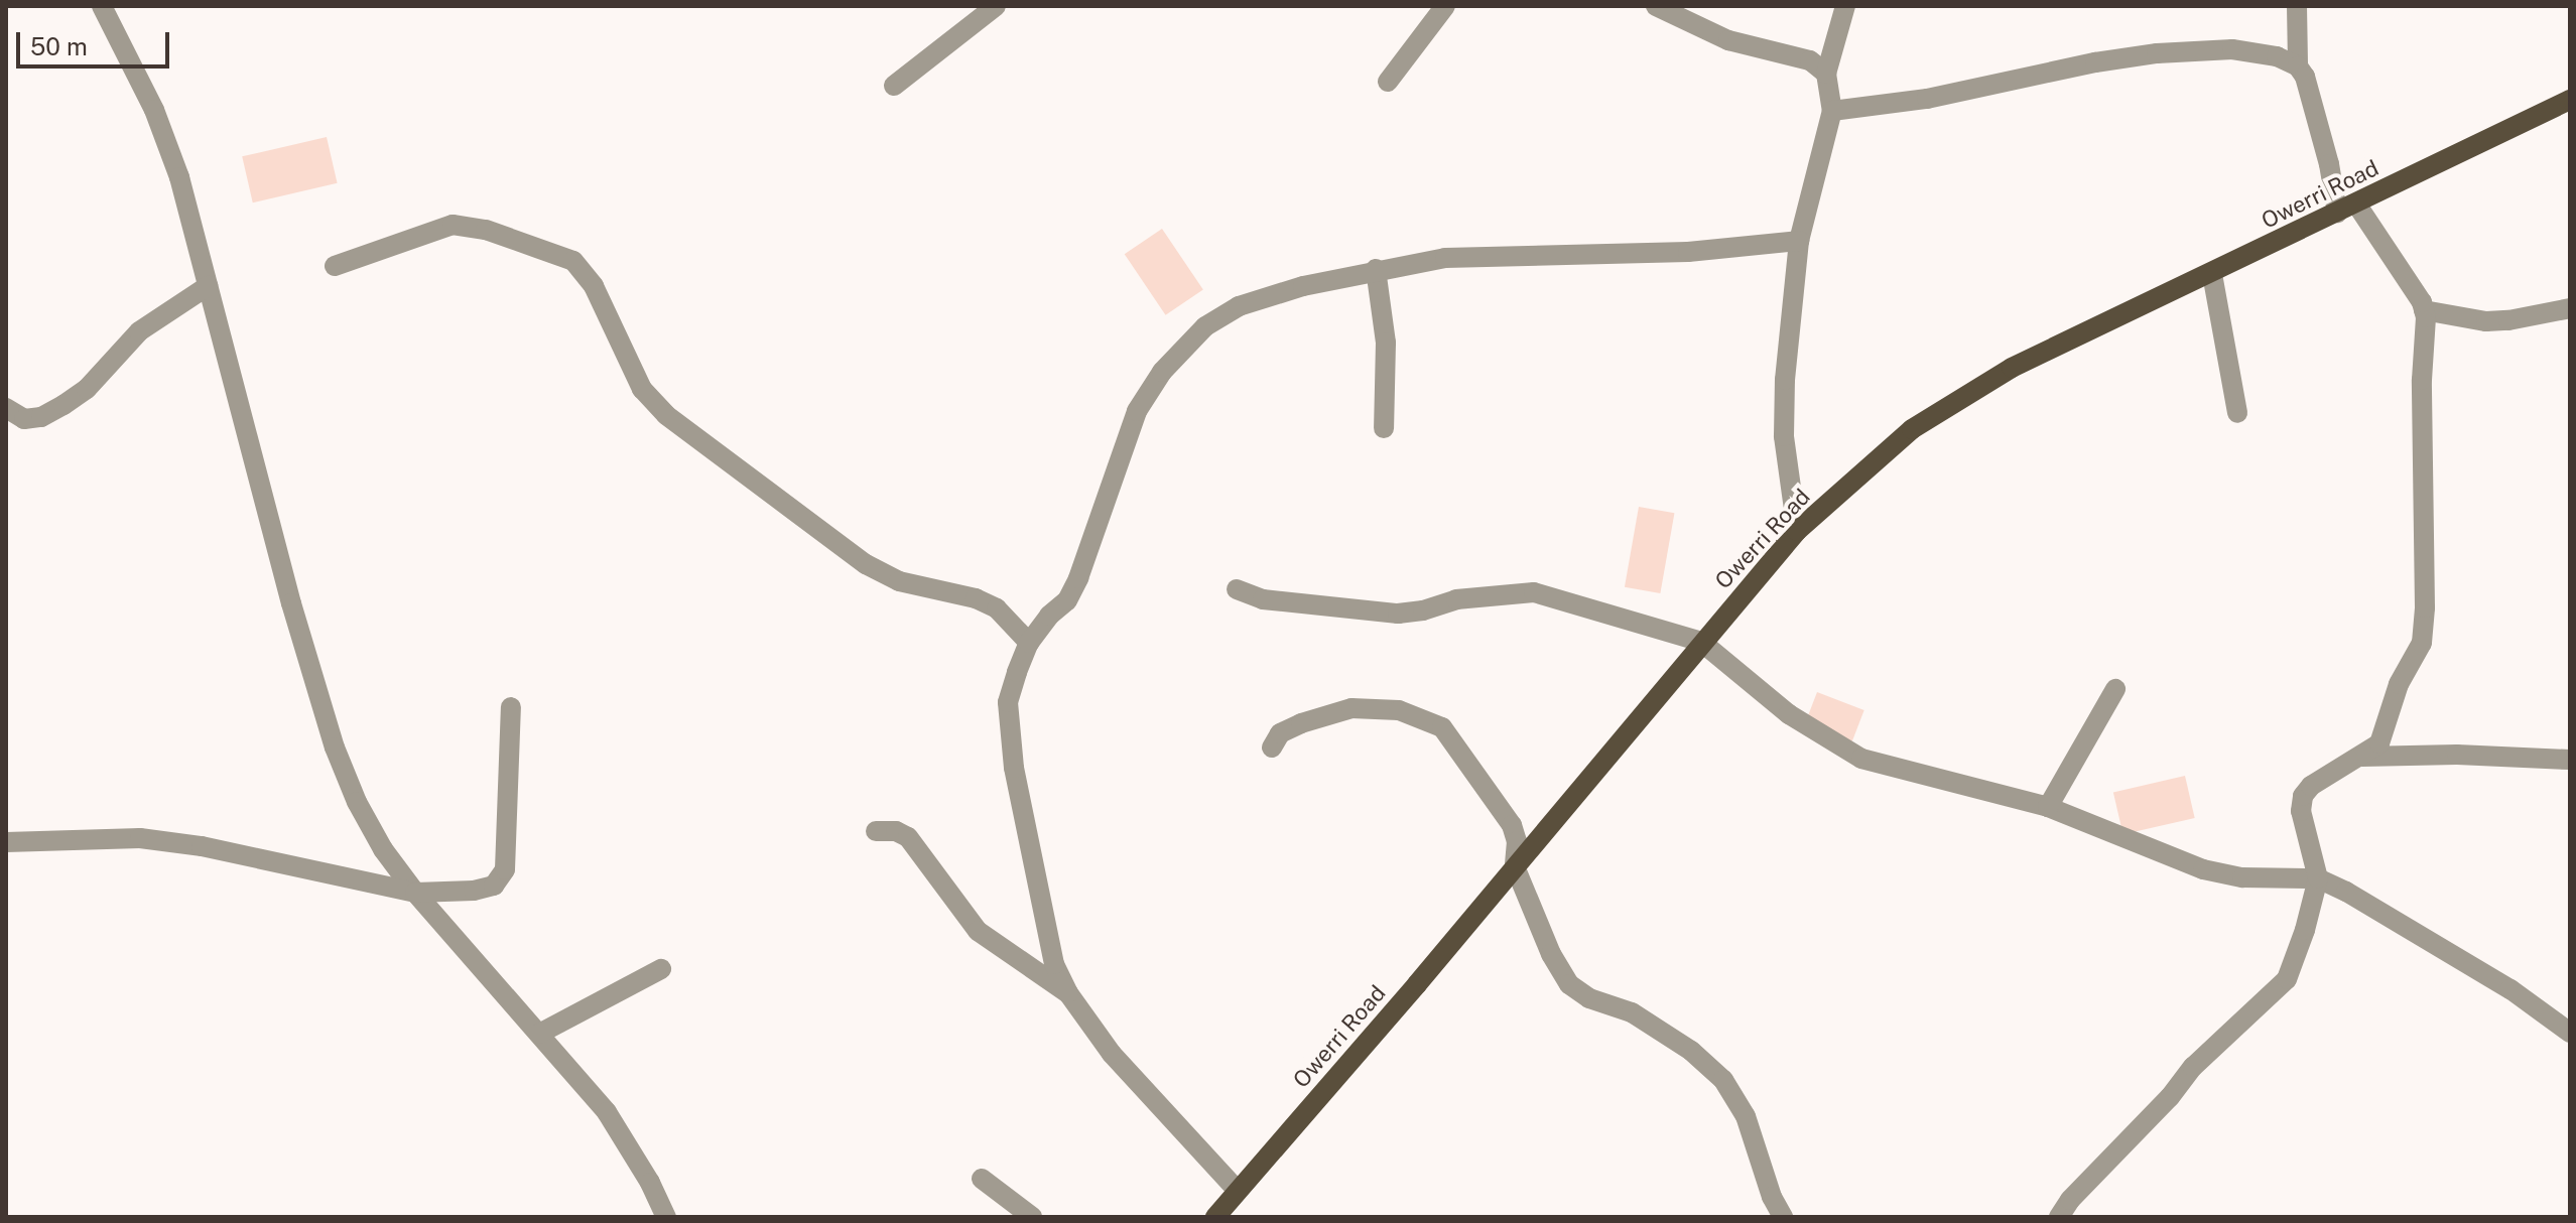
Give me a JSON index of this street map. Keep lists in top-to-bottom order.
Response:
{
  "streets": {
    "main road": ["Owerri Road"]
  },
  "scale_bar": "50 m"
}
